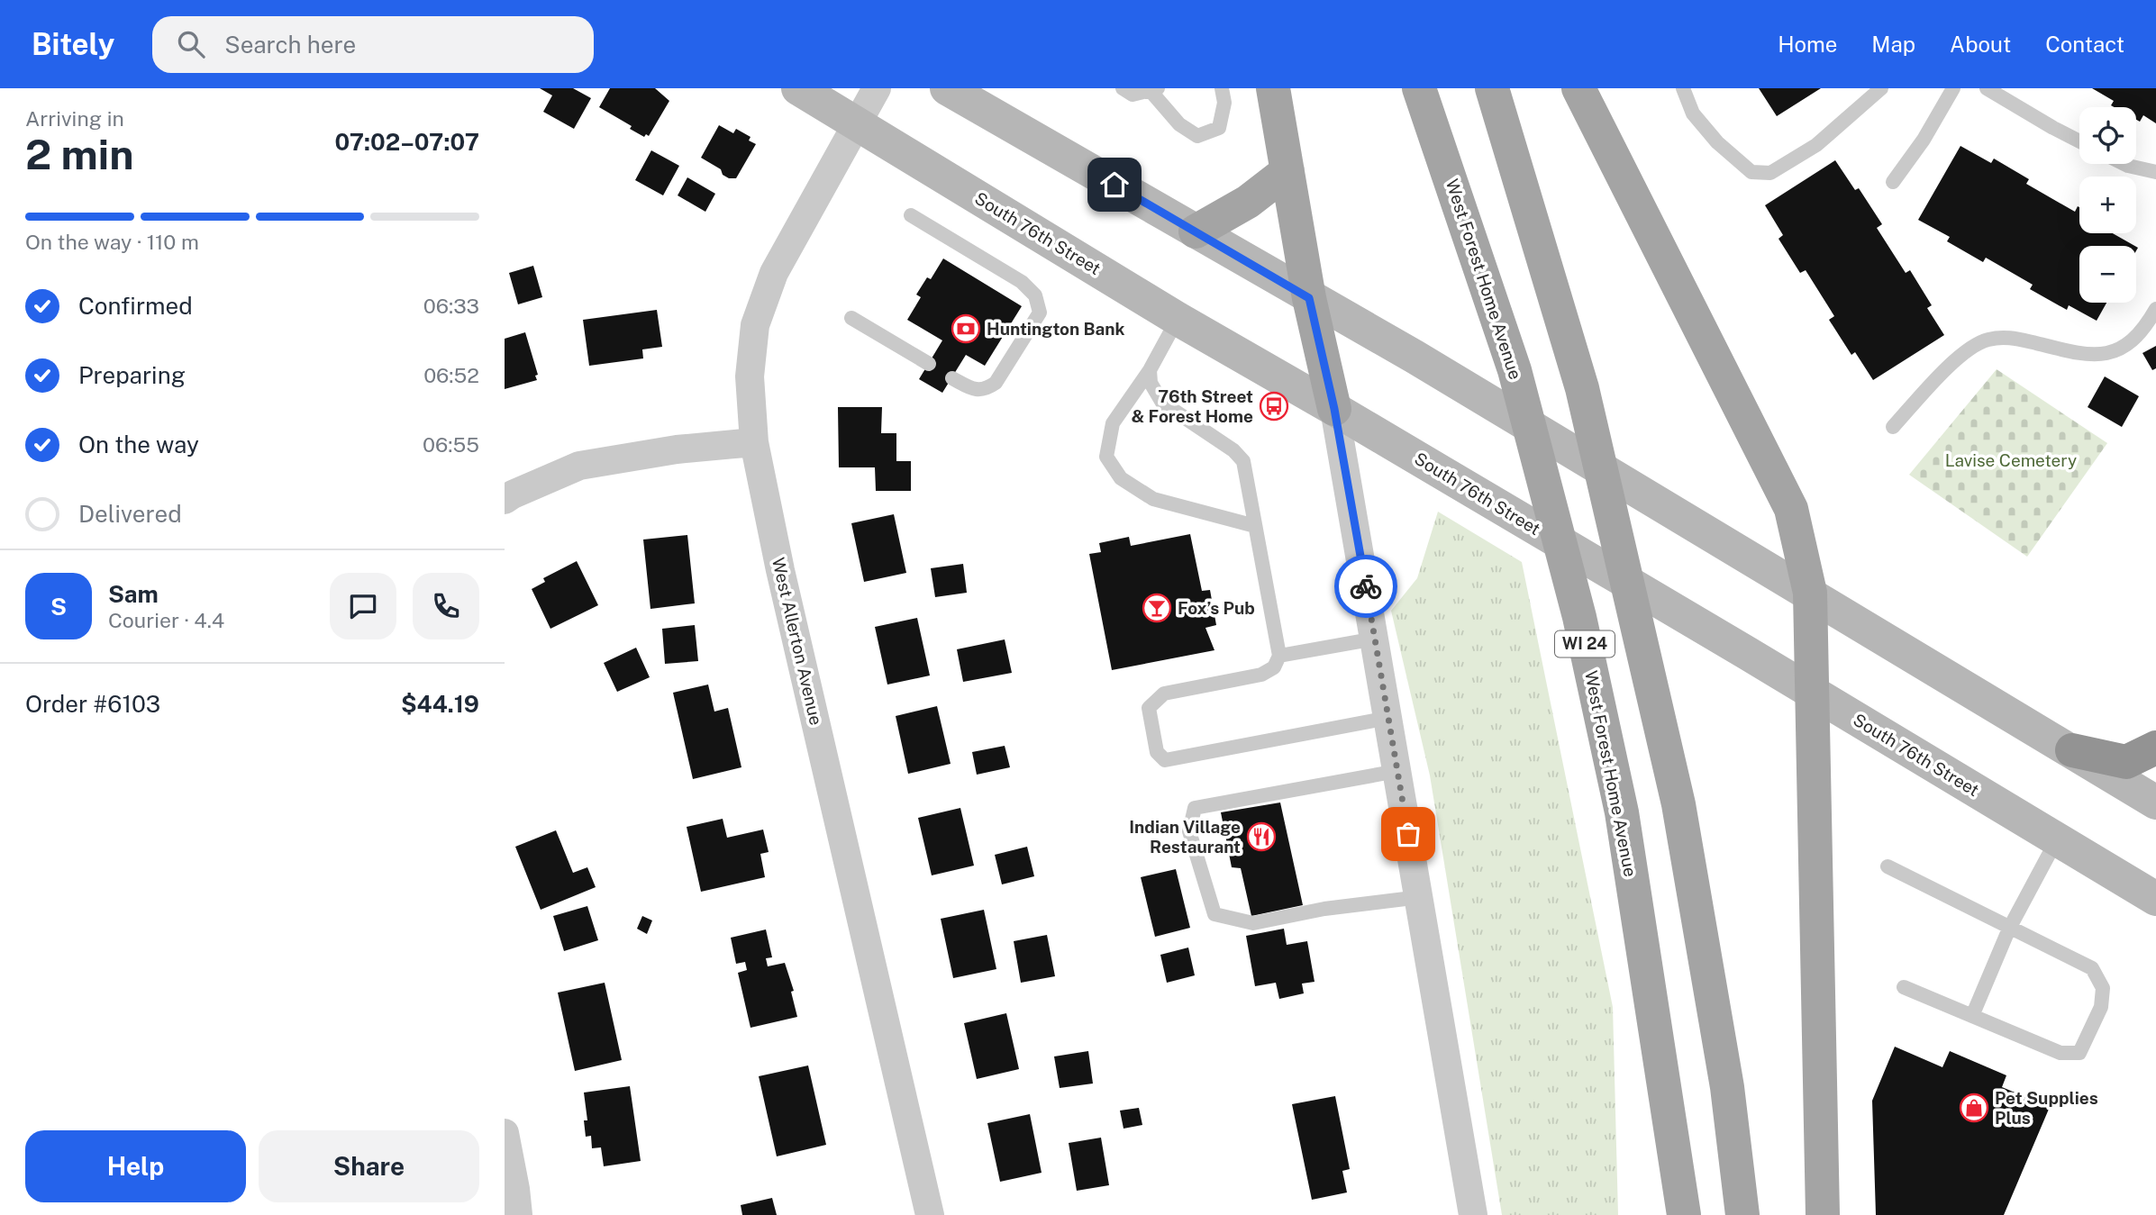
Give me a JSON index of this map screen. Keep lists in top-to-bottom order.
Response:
{
  "streets": {
    "main road": ["South 76th Street", "West Forest Home Avenue", "WI 24"],
    "street": ["West Allerton Avenue"]
  },
  "crossings": [
    ["South 76th Street", "West Allerton Avenue"]
  ],
  "parks": ["Lavise Cemetery"],
  "places": {
    "bank": ["Huntington Bank"],
    "bus stop": ["76th Street & Forest Home"],
    "bar": ["Fox’s Pub"],
    "restaurant": ["Indian Village Restaurant"],
    "shop": ["Pet Supplies Plus"]
  },
  "page": {
    "header": "Bitely",
    "search": "Search here",
    "nav": [
      "Home",
      "Map",
      "About",
      "Contact"
    ],
    "heading": ["2 min", "Arriving in", "07:02–07:07"],
    "panel": [
      "Sam",
      "Courier · 4.4",
      "Order #6103",
      "$44.19"
    ],
    "map_buttons": ["+", "−"],
    "bar": "On the way · 110 m",
    "list": [
      ["Confirmed", "06:33"],
      ["Preparing", "06:52"],
      ["On the way", "06:55"],
      "Delivered"
    ],
    "round": "S",
    "buttons": ["Help", "Share"]
  }
}
